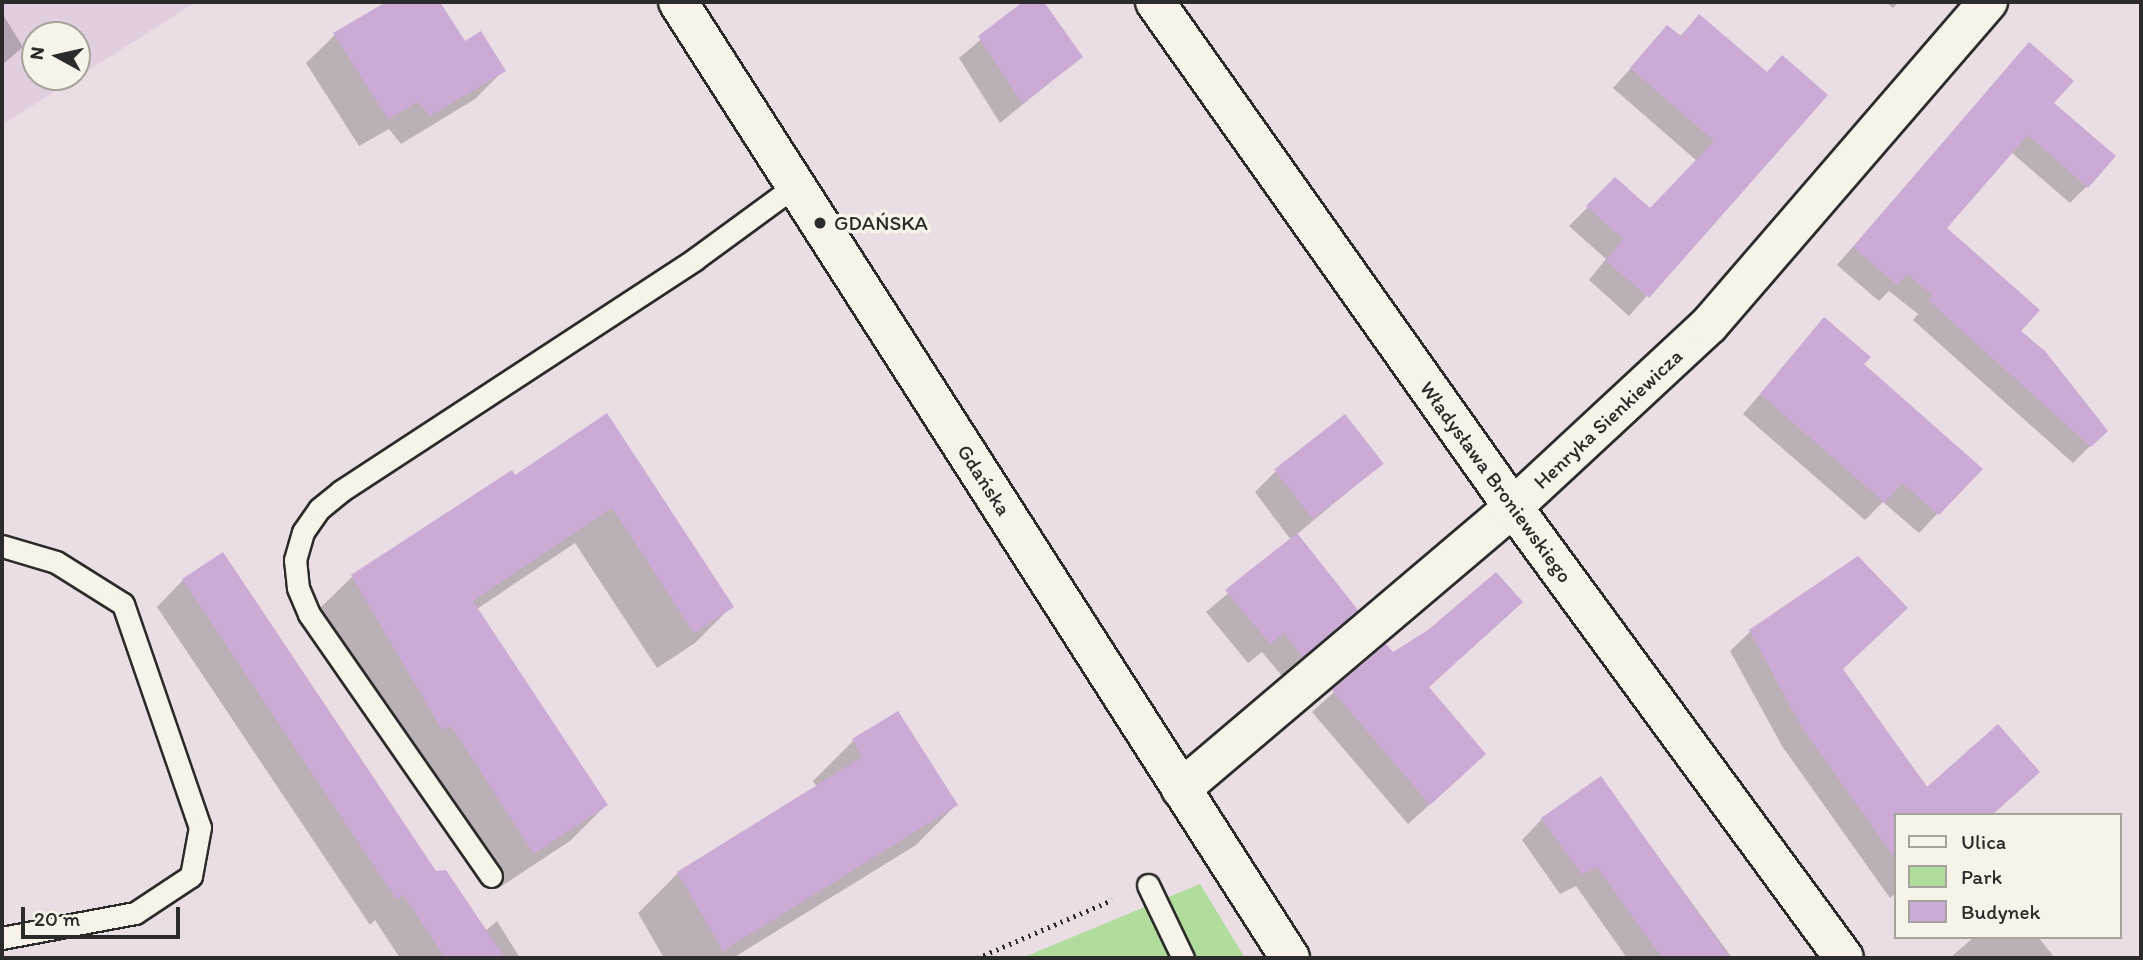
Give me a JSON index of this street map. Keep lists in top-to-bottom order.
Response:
{
  "streets": {
    "street": ["Henryka Sienkiewicza", "Gdańska", "Władysława Broniewskiego"]
  },
  "crossings": [
    ["Henryka Sienkiewicza", "Gdańska"],
    ["Henryka Sienkiewicza", "Władysława Broniewskiego"]
  ],
  "places": ["GDAŃSKA"],
  "legend": ["Ulica", "Park", "Budynek"],
  "scale_bar": "20 m",
  "north": "left"
}
